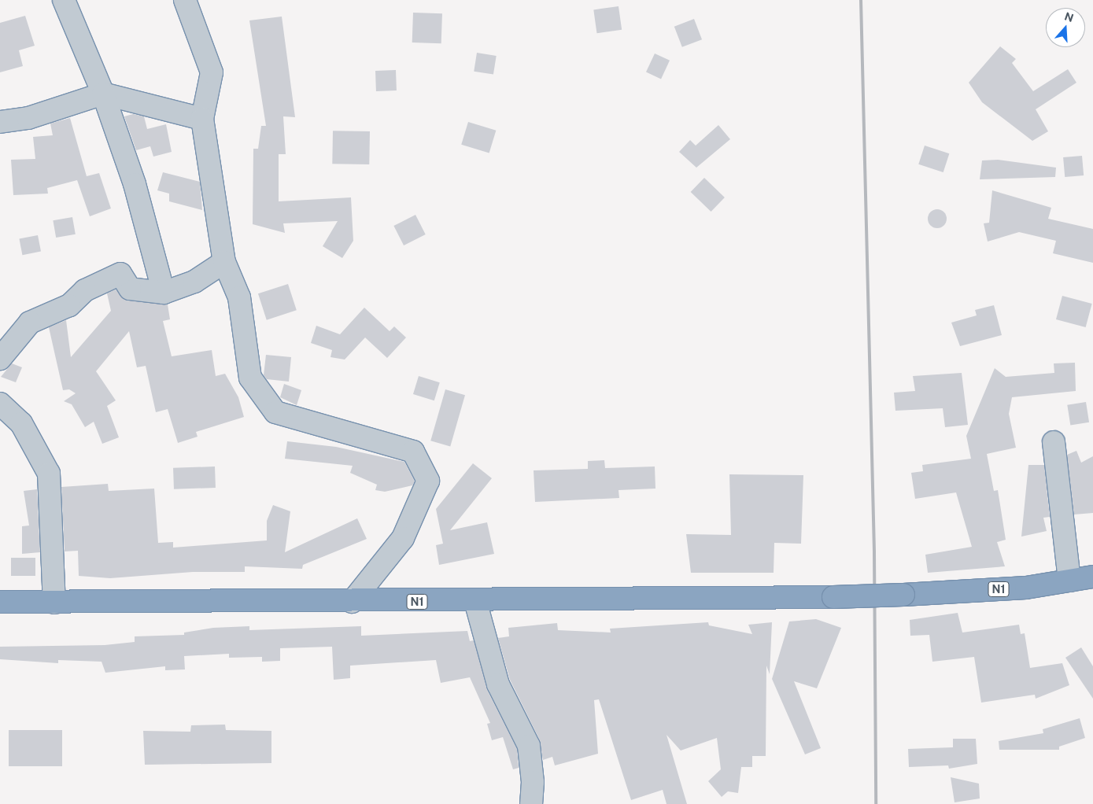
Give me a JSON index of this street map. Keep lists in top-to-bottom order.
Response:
{
  "streets": {
    "highway": ["N1"]
  },
  "north": "top"
}
